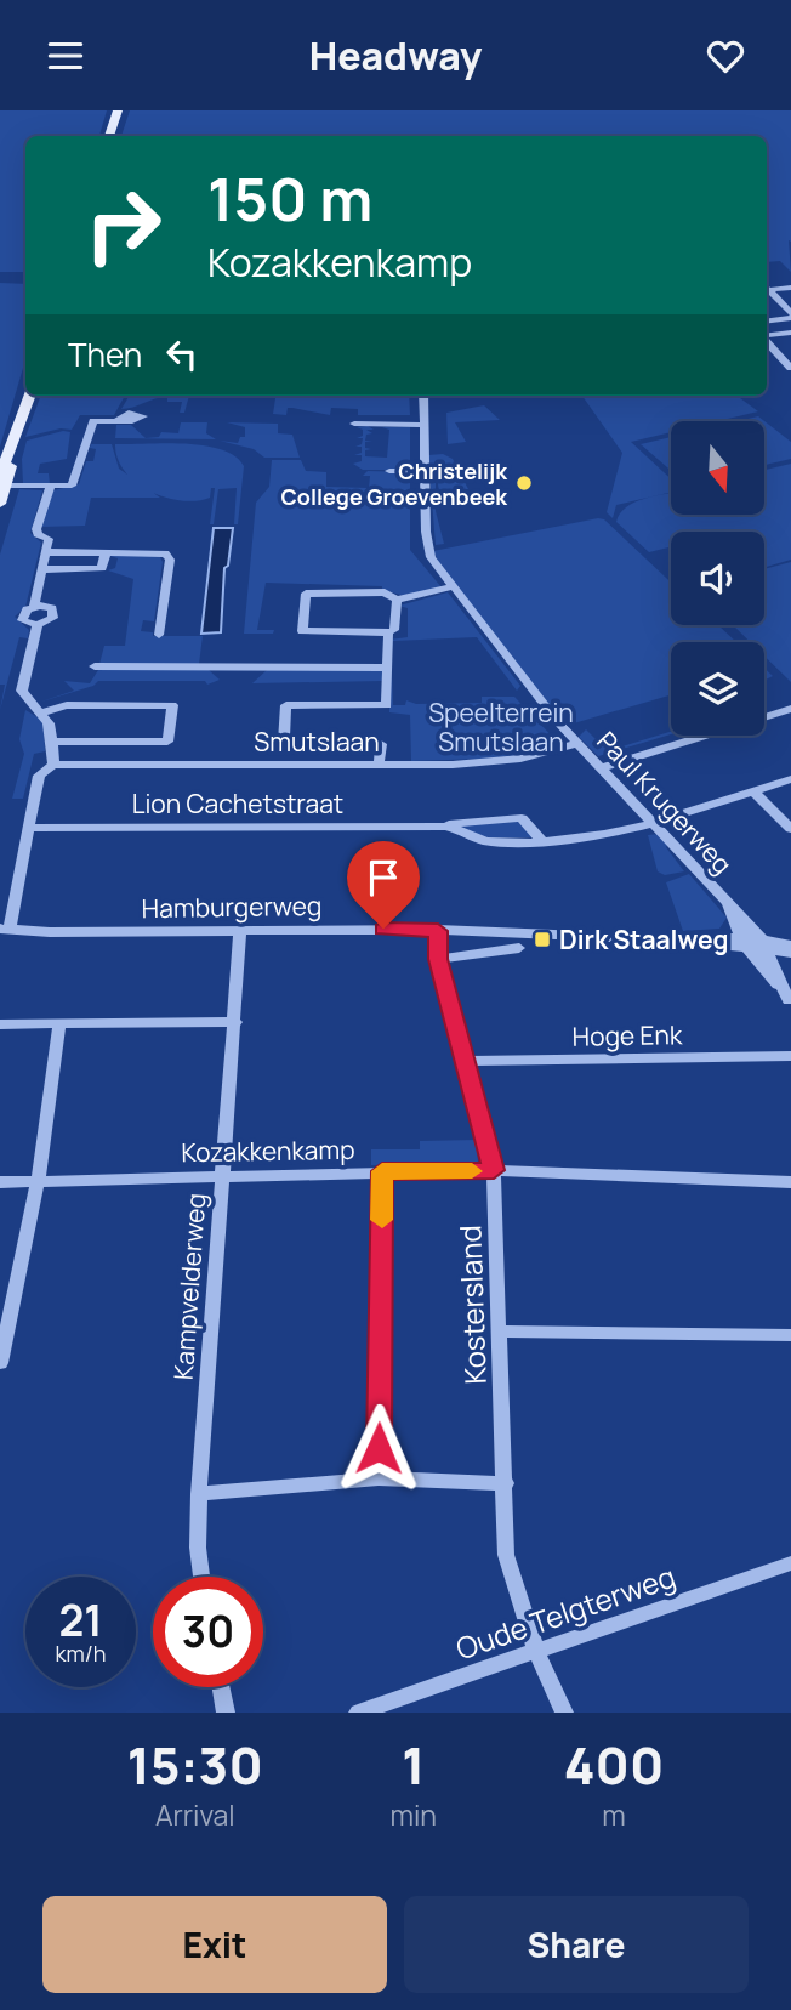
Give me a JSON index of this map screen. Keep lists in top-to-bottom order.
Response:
{
  "streets": {
    "street": [
      "Smutslaan",
      "Paul Krugerweg",
      "Lion Cachetstraat",
      "Hamburgerweg",
      "Hoge Enk",
      "Kozakkenkamp",
      "Kampvelderweg",
      "Kostersland",
      "Oude Telgterweg"
    ]
  },
  "crossings": [
    ["Smutslaan", "Paul Krugerweg"],
    ["Paul Krugerweg", "Lion Cachetstraat"],
    ["Paul Krugerweg", "Hamburgerweg"],
    ["Hamburgerweg", "Kampvelderweg"],
    ["Hamburgerweg", "Kostersland"],
    ["Hoge Enk", "Kostersland"],
    ["Kozakkenkamp", "Kampvelderweg"],
    ["Kozakkenkamp", "Kostersland"],
    ["Kostersland", "Oude Telgterweg"]
  ],
  "parks": ["Speelterrein Smutslaan"],
  "places": {
    "other": ["Christelijk College Groevenbeek"],
    "transit": ["Dirk Staalweg"]
  },
  "north": "bottom",
  "page": {
    "header": "Headway",
    "turn": ["150 m", "Kozakkenkamp"],
    "then": "Then",
    "speed": "21 km/h",
    "limit": "30",
    "eta": [
      "15:30",
      "Arrival",
      "1",
      "min",
      "400",
      "m"
    ],
    "buttons": ["Exit", "Share"]
  }
}
